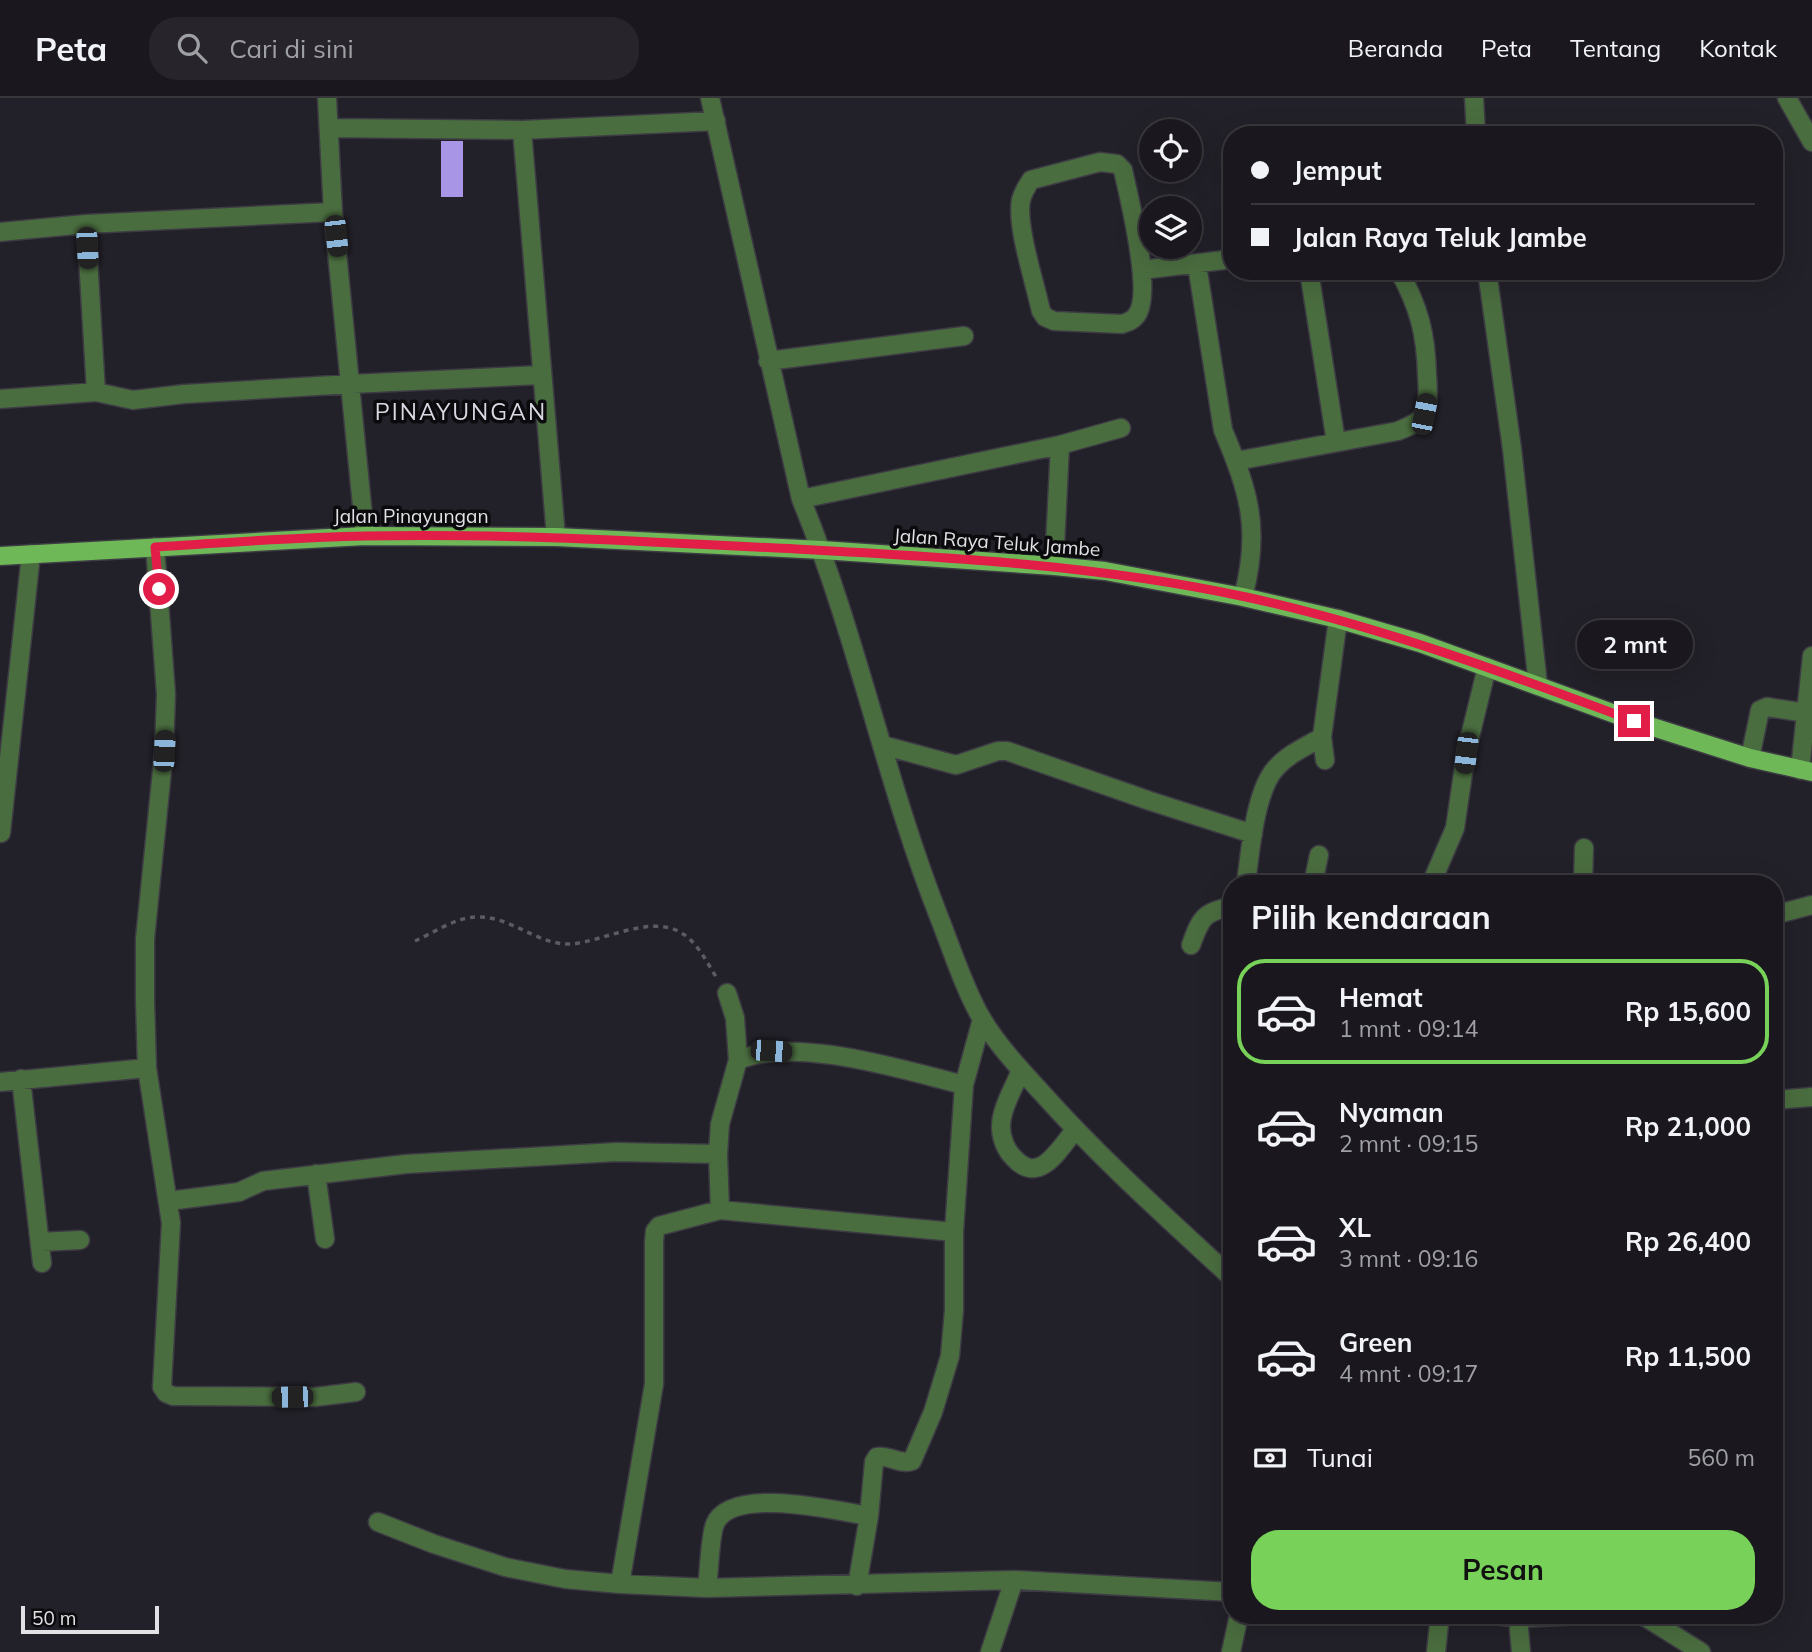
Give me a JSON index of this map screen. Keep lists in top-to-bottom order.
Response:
{
  "streets": {
    "main road": ["Jalan Pinayungan", "Jalan Raya Teluk Jambe"]
  },
  "crossings": [
    ["Jalan Pinayungan", "Jalan Raya Teluk Jambe"]
  ],
  "districts": ["PINAYUNGAN"],
  "scale_bar": "50 m",
  "page": {
    "header": "Peta",
    "search": "Cari di sini",
    "nav": [
      "Beranda",
      "Peta",
      "Tentang",
      "Kontak"
    ],
    "banner": ["Jemput", "Jalan Raya Teluk Jambe"],
    "bubble": "2 mnt",
    "heading": "Pilih kendaraan",
    "list": [
      {
        "name": "Hemat",
        "note": "1 mnt · 09:14",
        "value": "Rp 15,600"
      },
      {
        "name": "Nyaman",
        "note": "2 mnt · 09:15",
        "value": "Rp 21,000"
      },
      {
        "name": "XL",
        "note": "3 mnt · 09:16",
        "value": "Rp 26,400"
      },
      {
        "name": "Green",
        "note": "4 mnt · 09:17",
        "value": "Rp 11,500"
      }
    ],
    "pay": ["Tunai", "560 m"],
    "buttons": "Pesan",
    "scale": "50 m"
  }
}
